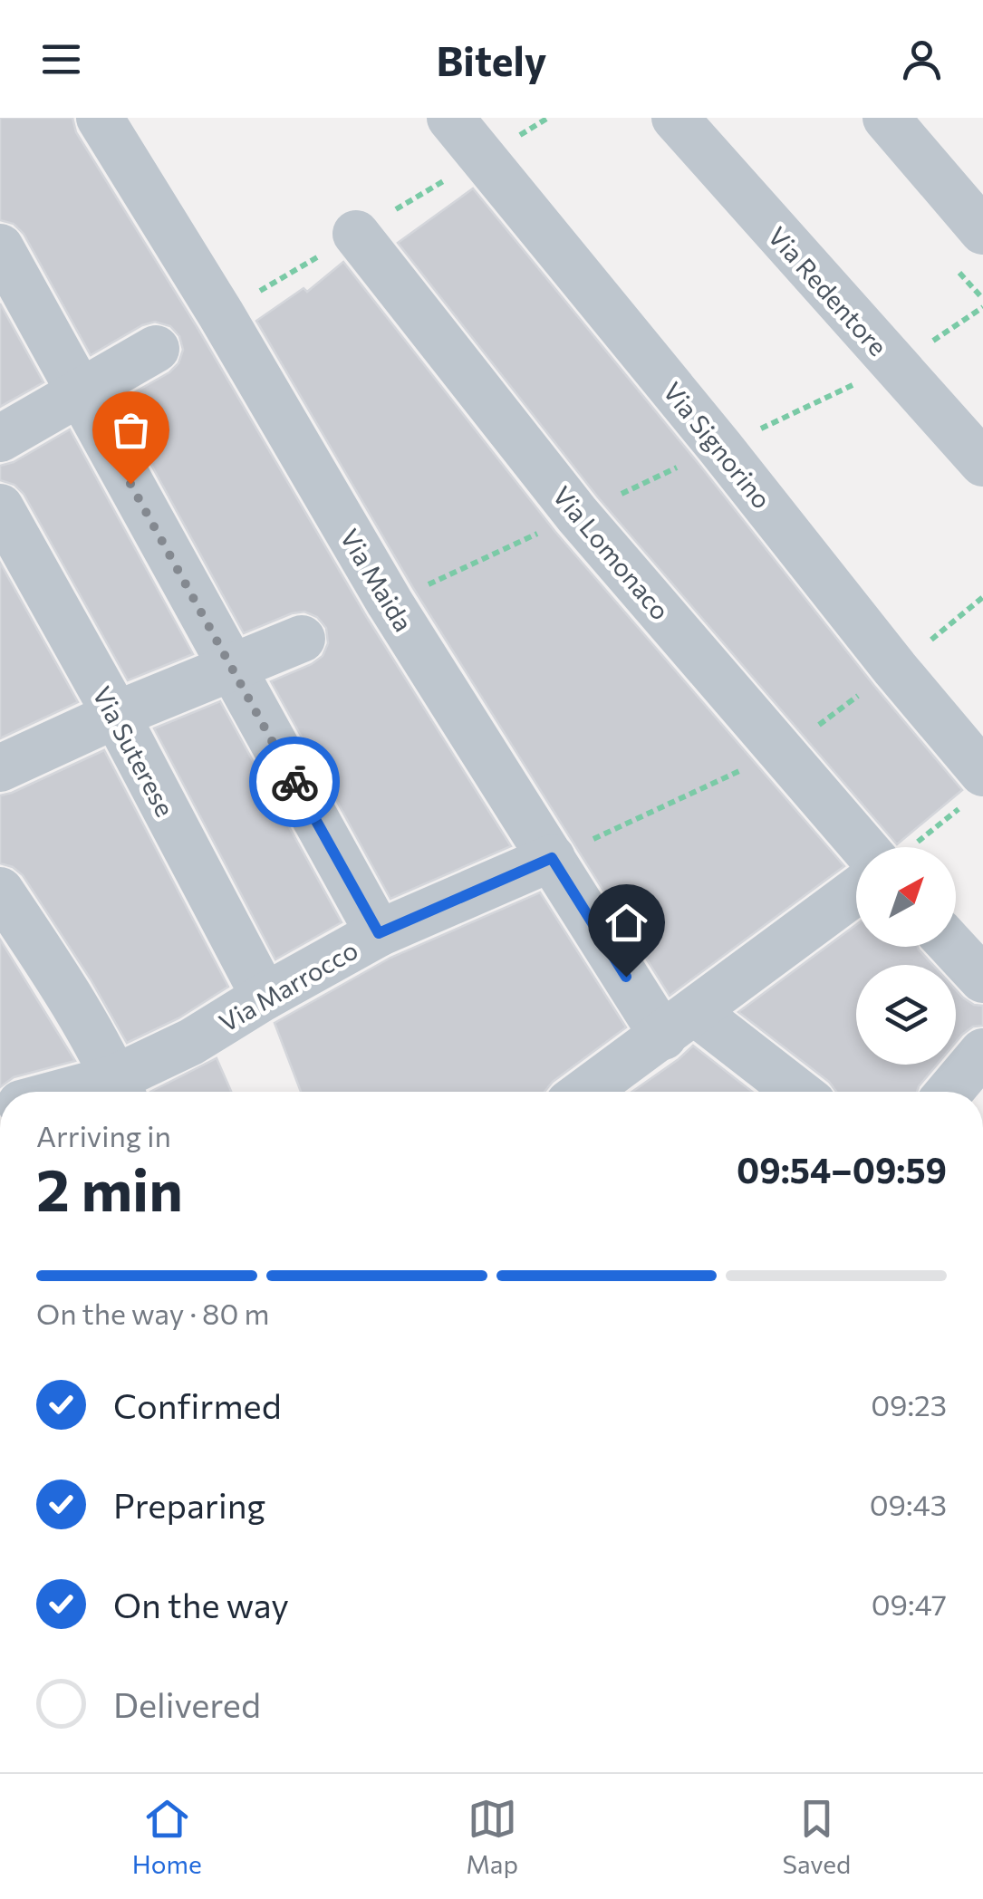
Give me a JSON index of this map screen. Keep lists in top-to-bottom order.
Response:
{
  "streets": {
    "street": [
      "Via Redentore",
      "Via Signorino",
      "Via Lomonaco",
      "Via Maida",
      "Via Suterese",
      "Via Marrocco"
    ]
  },
  "crossings": [
    ["Via Maida", "Via Marrocco"],
    ["Via Suterese", "Via Marrocco"]
  ],
  "north": "top right",
  "page": {
    "header": "Bitely",
    "heading": ["2 min", "Arriving in", "09:54–09:59"],
    "bar": "On the way · 80 m",
    "list": [
      ["Confirmed", "09:23"],
      ["Preparing", "09:43"],
      ["On the way", "09:47"],
      "Delivered"
    ],
    "tabs": ["Home", "Map", "Saved"]
  }
}
